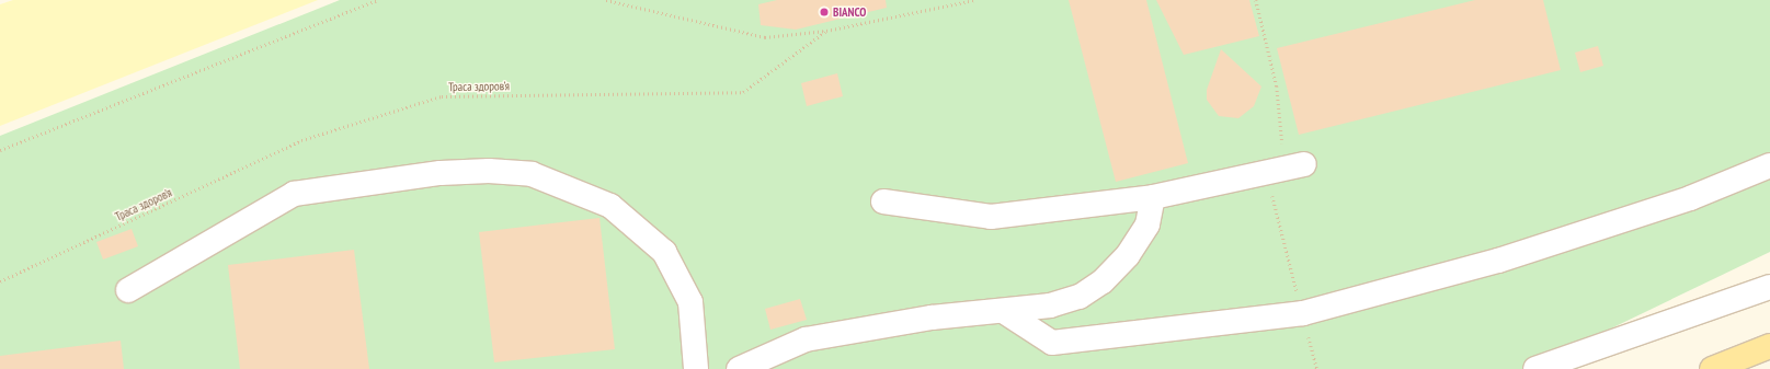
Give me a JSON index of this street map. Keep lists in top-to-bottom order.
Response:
{
  "streets": {
    "path": ["Траса здоров’я"]
  },
  "places": ["BIANCO"]
}
